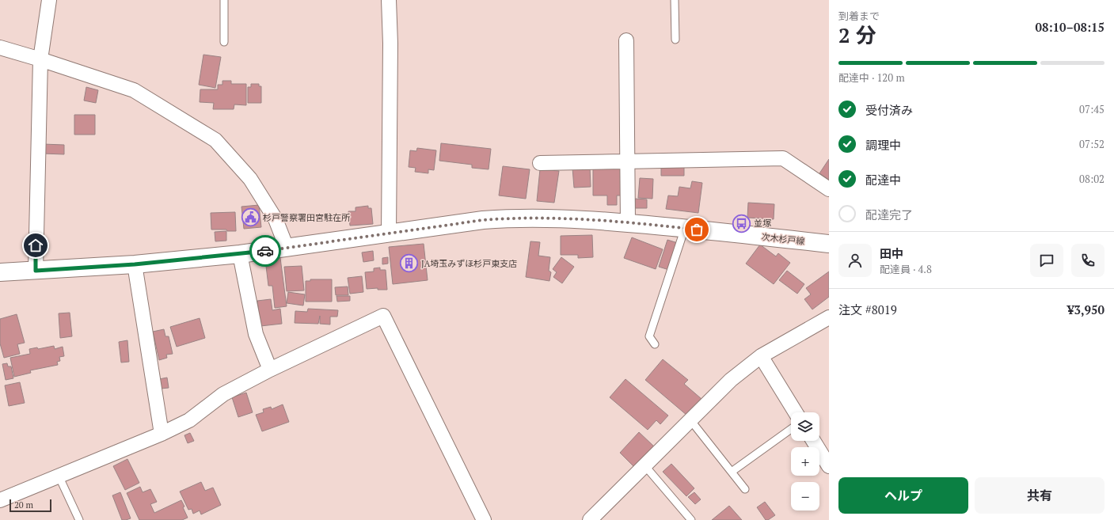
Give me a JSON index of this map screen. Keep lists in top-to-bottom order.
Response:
{
  "streets": {
    "main road": ["次木杉戸線"]
  },
  "places": {
    "public building": ["杉戸警察署田宮駐在所"],
    "bus stop": ["並塚"],
    "building": ["JA埼玉みずほ杉戸東支店"]
  },
  "scale_bar": "20 m",
  "page": {
    "heading": ["2 分", "到着まで", "08:10–08:15"],
    "panel": [
      "田中",
      "配達員 · 4.8",
      "注文 #8019",
      "¥3,950"
    ],
    "bar": "配達中 · 120 m",
    "list": [
      ["受付済み", "07:45"],
      ["調理中", "07:52"],
      ["配達中", "08:02"],
      "配達完了"
    ],
    "map_buttons": ["+", "−"],
    "buttons": ["ヘルプ", "共有"],
    "scale": "20 m"
  }
}
